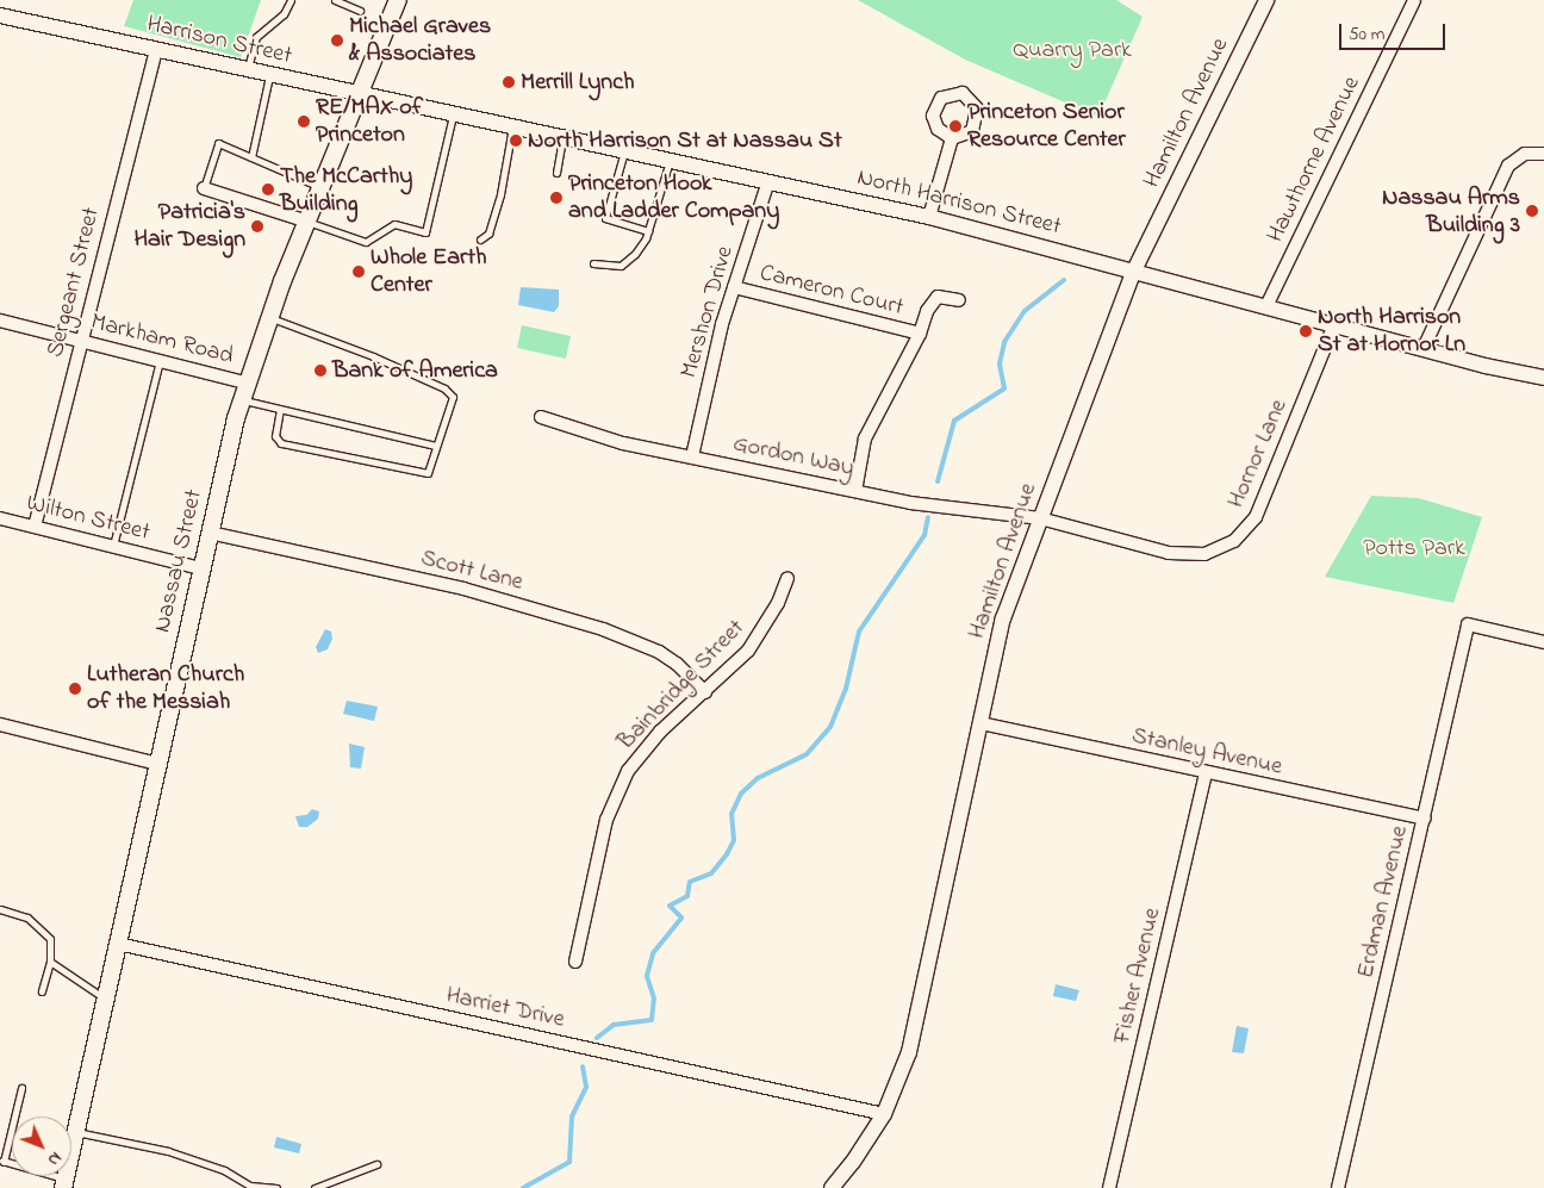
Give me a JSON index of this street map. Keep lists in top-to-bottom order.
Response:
{
  "streets": {
    "main road": ["Nassau Street"],
    "street": [
      "Harrison Street",
      "Hamilton Avenue",
      "Hawthorne Avenue",
      "North Harrison Street",
      "Sergeant Street",
      "Cameron Court",
      "Mershon Drive",
      "Markham Road",
      "Hornor Lane",
      "Gordon Way",
      "Wilton Street",
      "Scott Lane",
      "Bainbridge Street",
      "Stanley Avenue",
      "Erdman Avenue",
      "Fisher Avenue",
      "Harriet Drive"
    ]
  },
  "crossings": [
    ["Harrison Street", "North Harrison Street"],
    ["Harrison Street", "Sergeant Street"],
    ["Harrison Street", "Nassau Street"],
    ["Hamilton Avenue", "North Harrison Street"],
    ["Hamilton Avenue", "Hornor Lane"],
    ["Hamilton Avenue", "Gordon Way"],
    ["Hamilton Avenue", "Stanley Avenue"],
    ["Hamilton Avenue", "Harriet Drive"],
    ["Hawthorne Avenue", "North Harrison Street"],
    ["North Harrison Street", "Mershon Drive"],
    ["North Harrison Street", "Hornor Lane"],
    ["North Harrison Street", "Nassau Street"],
    ["Sergeant Street", "Markham Road"],
    ["Sergeant Street", "Wilton Street"],
    ["Cameron Court", "Mershon Drive"],
    ["Cameron Court", "Gordon Way"],
    ["Mershon Drive", "Gordon Way"],
    ["Markham Road", "Nassau Street"],
    ["Hornor Lane", "Gordon Way"],
    ["Wilton Street", "Nassau Street"],
    ["Nassau Street", "Scott Lane"],
    ["Nassau Street", "Harriet Drive"],
    ["Scott Lane", "Bainbridge Street"],
    ["Stanley Avenue", "Erdman Avenue"],
    ["Stanley Avenue", "Fisher Avenue"]
  ],
  "parks": ["Quarry Park", "Potts Park"],
  "places": [
    "Michael Graves & Associates",
    "Merrill Lynch",
    "RE/MAX of Princeton",
    "Princeton Senior Resource Center",
    "North Harrison St at Nassau St",
    "The McCarthy Building",
    "Princeton Hook and Ladder Company",
    "Nassau Arms Building 3",
    "Patricia's Hair Design",
    "Whole Earth Center",
    "North Harrison St at Hornor Ln",
    "Bank of America",
    "Lutheran Church of the Messiah"
  ],
  "scale_bar": "50 m",
  "north": "bottom right"
}
